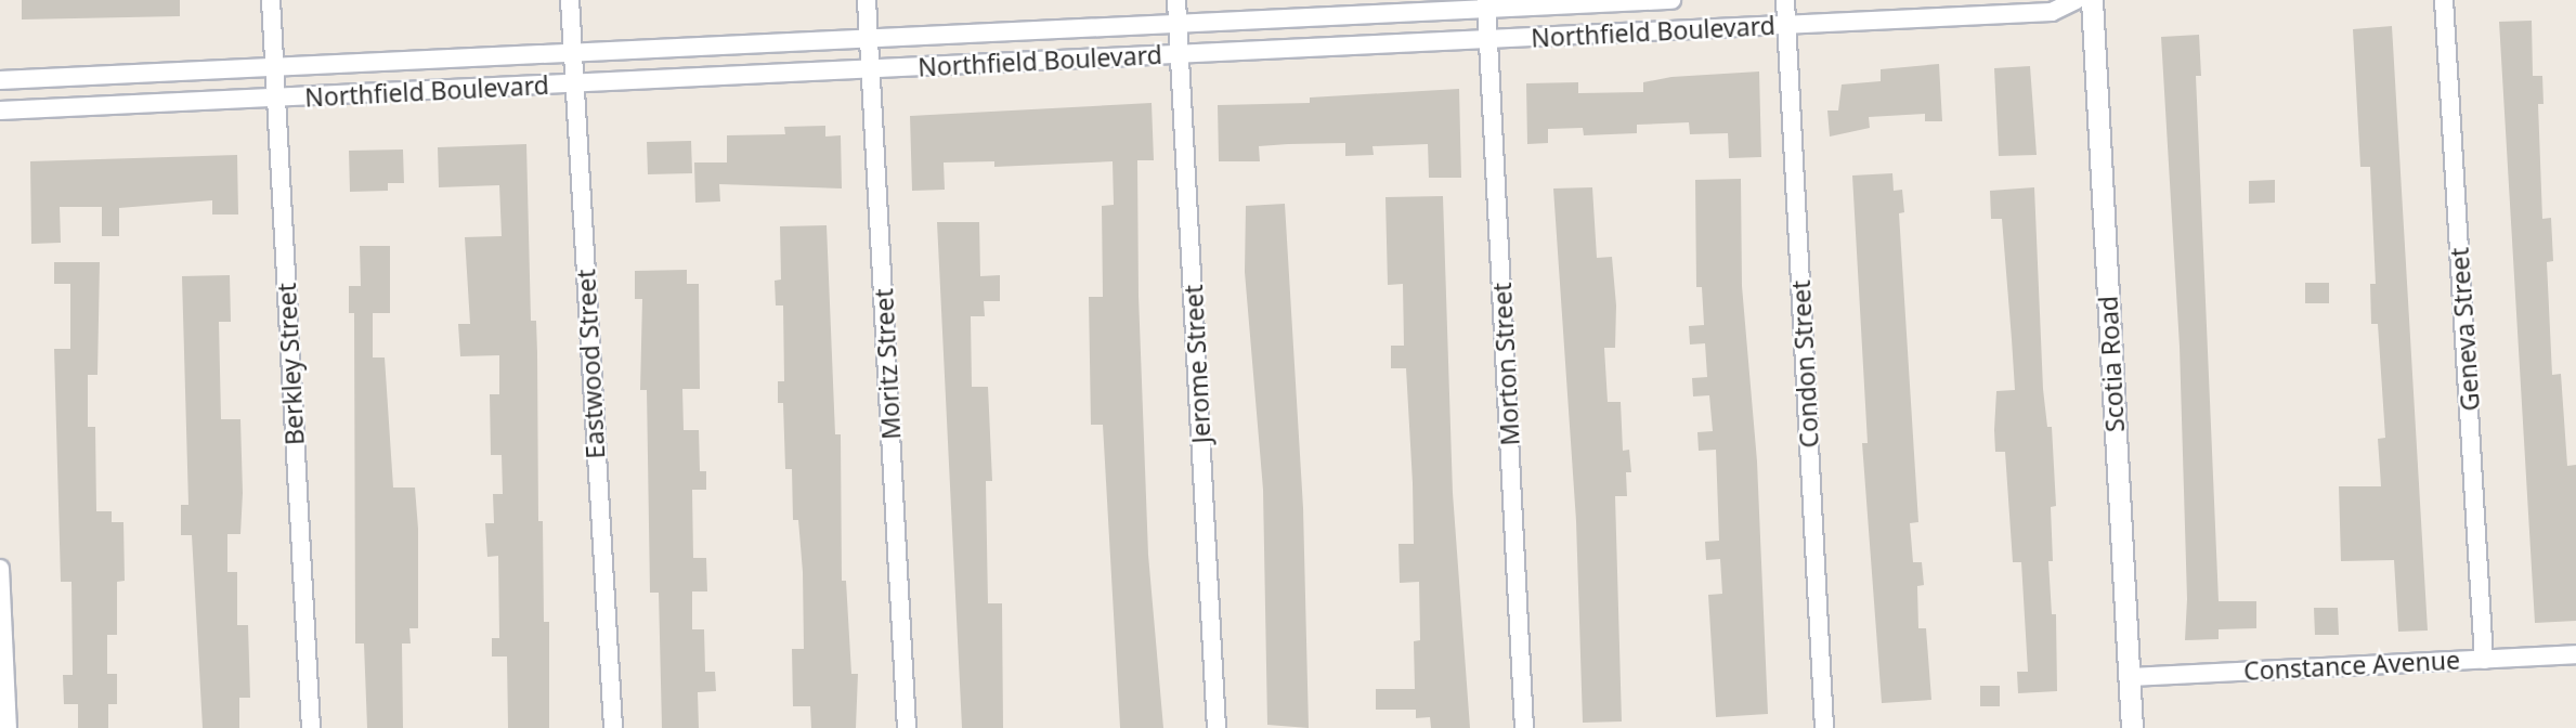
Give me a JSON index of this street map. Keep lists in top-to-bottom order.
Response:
{
  "streets": {
    "street": [
      "Northfield Boulevard",
      "Geneva Street",
      "Berkley Street",
      "Eastwood Street",
      "Moritz Street",
      "Jerome Street",
      "Morton Street",
      "Condon Street",
      "Scotia Road",
      "Constance Avenue"
    ]
  },
  "crossings": [
    ["Northfield Boulevard", "Berkley Street"],
    ["Northfield Boulevard", "Eastwood Street"],
    ["Northfield Boulevard", "Moritz Street"],
    ["Northfield Boulevard", "Jerome Street"],
    ["Northfield Boulevard", "Morton Street"],
    ["Northfield Boulevard", "Condon Street"],
    ["Geneva Street", "Constance Avenue"],
    ["Scotia Road", "Constance Avenue"]
  ]
}
